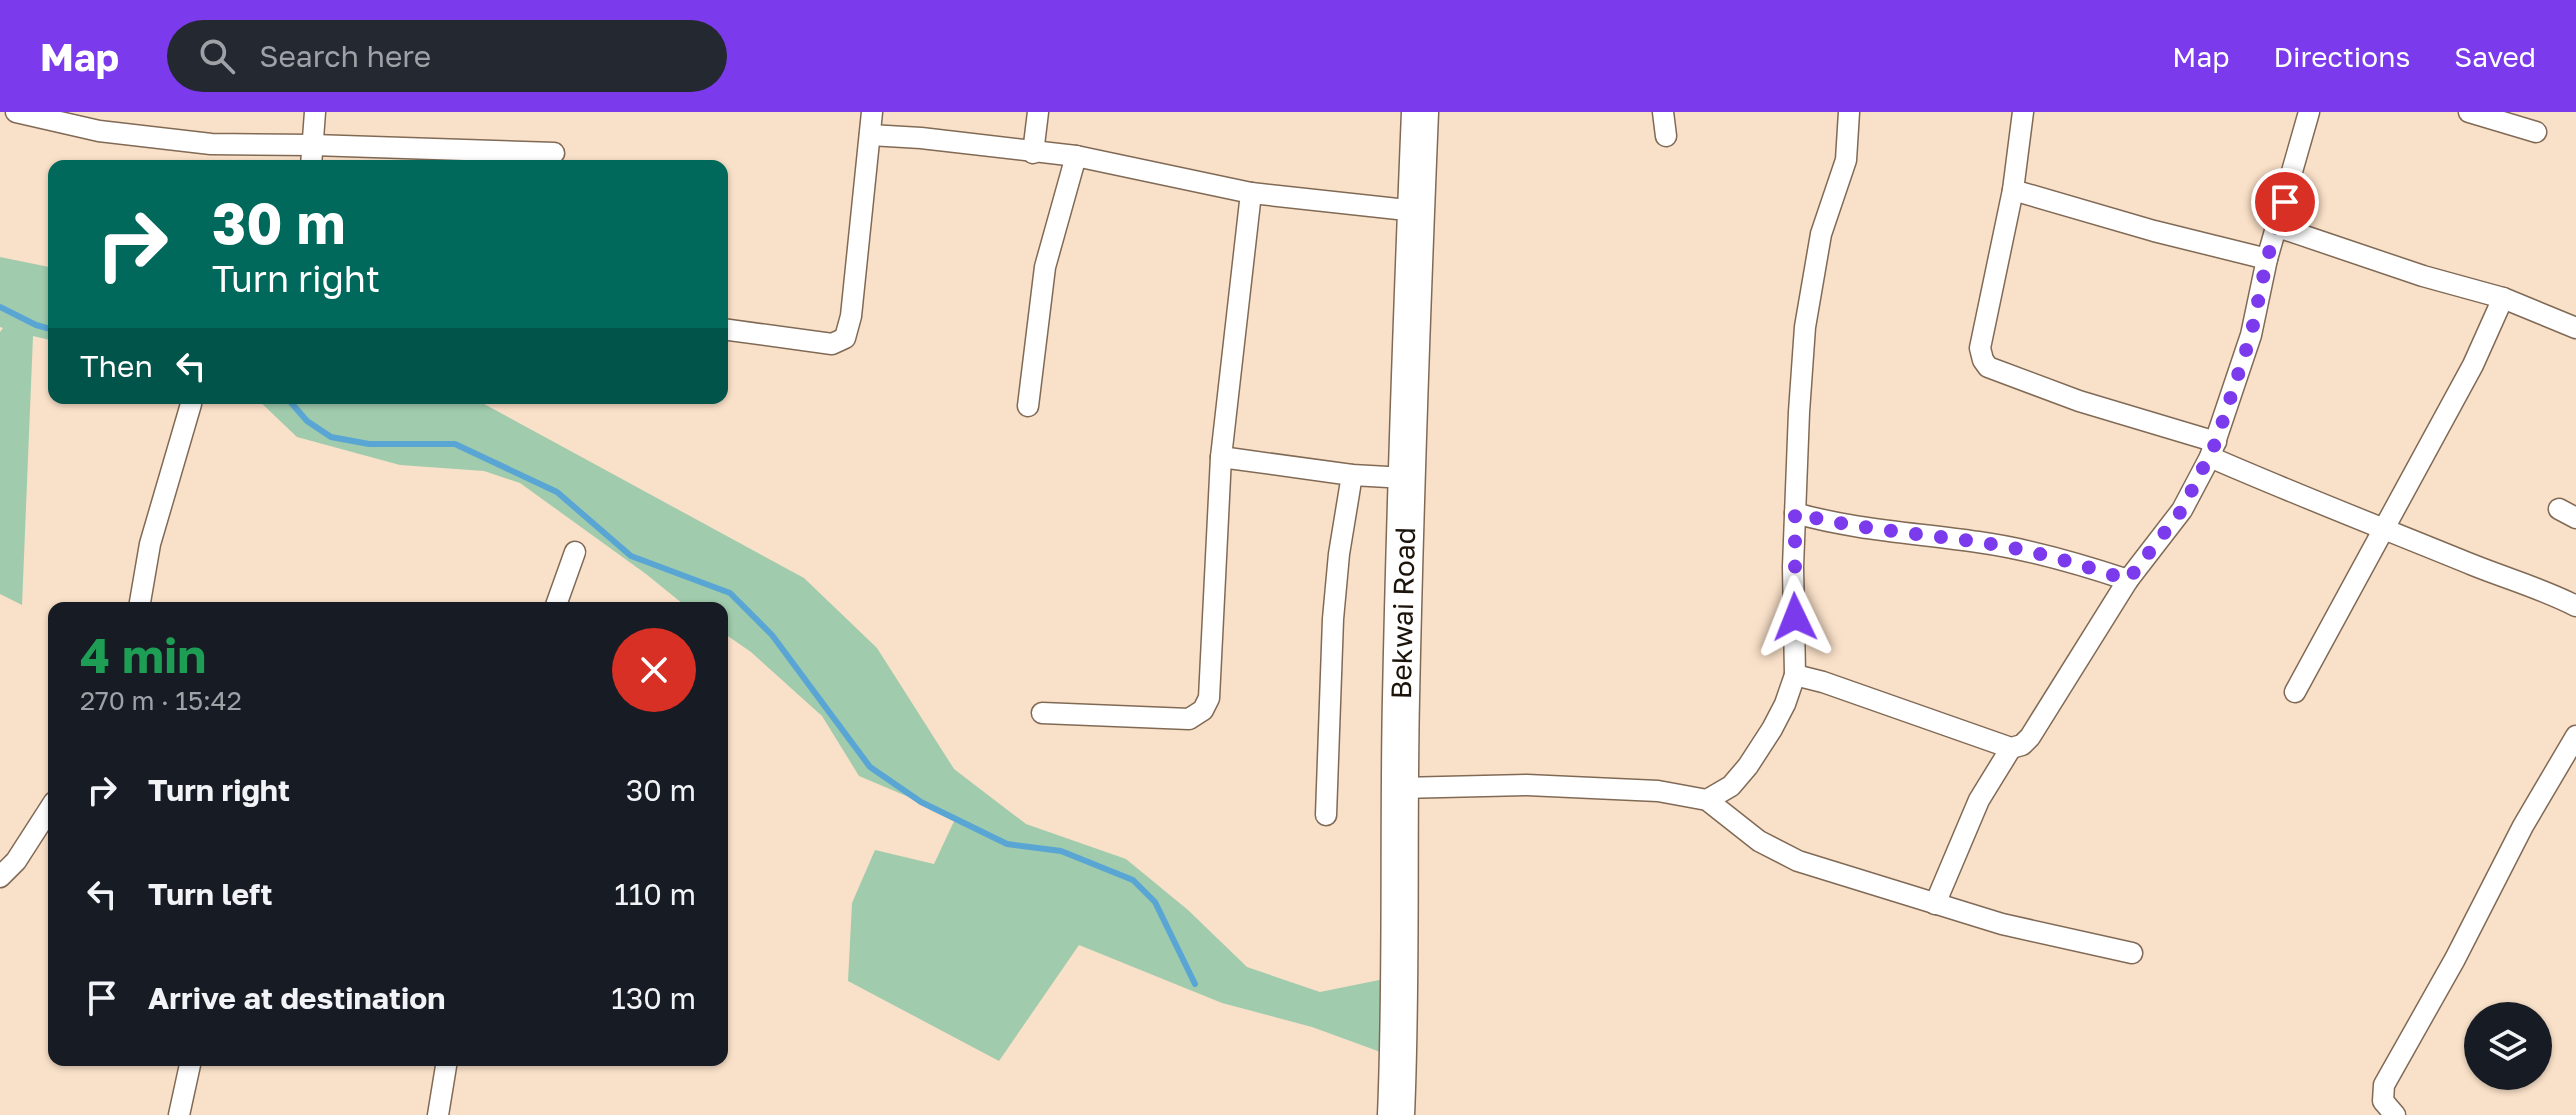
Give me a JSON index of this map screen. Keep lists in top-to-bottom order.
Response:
{
  "streets": {
    "highway": ["Bekwai Road"]
  },
  "page": {
    "header": "Map",
    "search": "Search here",
    "nav": ["Map", "Directions", "Saved"],
    "turn": ["30 m", "Turn right"],
    "then": "Then",
    "heading": ["4 min", "270 m · 15:42"],
    "list": [
      {
        "name": "Turn right",
        "value": "30 m"
      },
      {
        "name": "Turn left",
        "value": "110 m"
      },
      {
        "name": "Arrive at destination",
        "value": "130 m"
      }
    ]
  }
}
